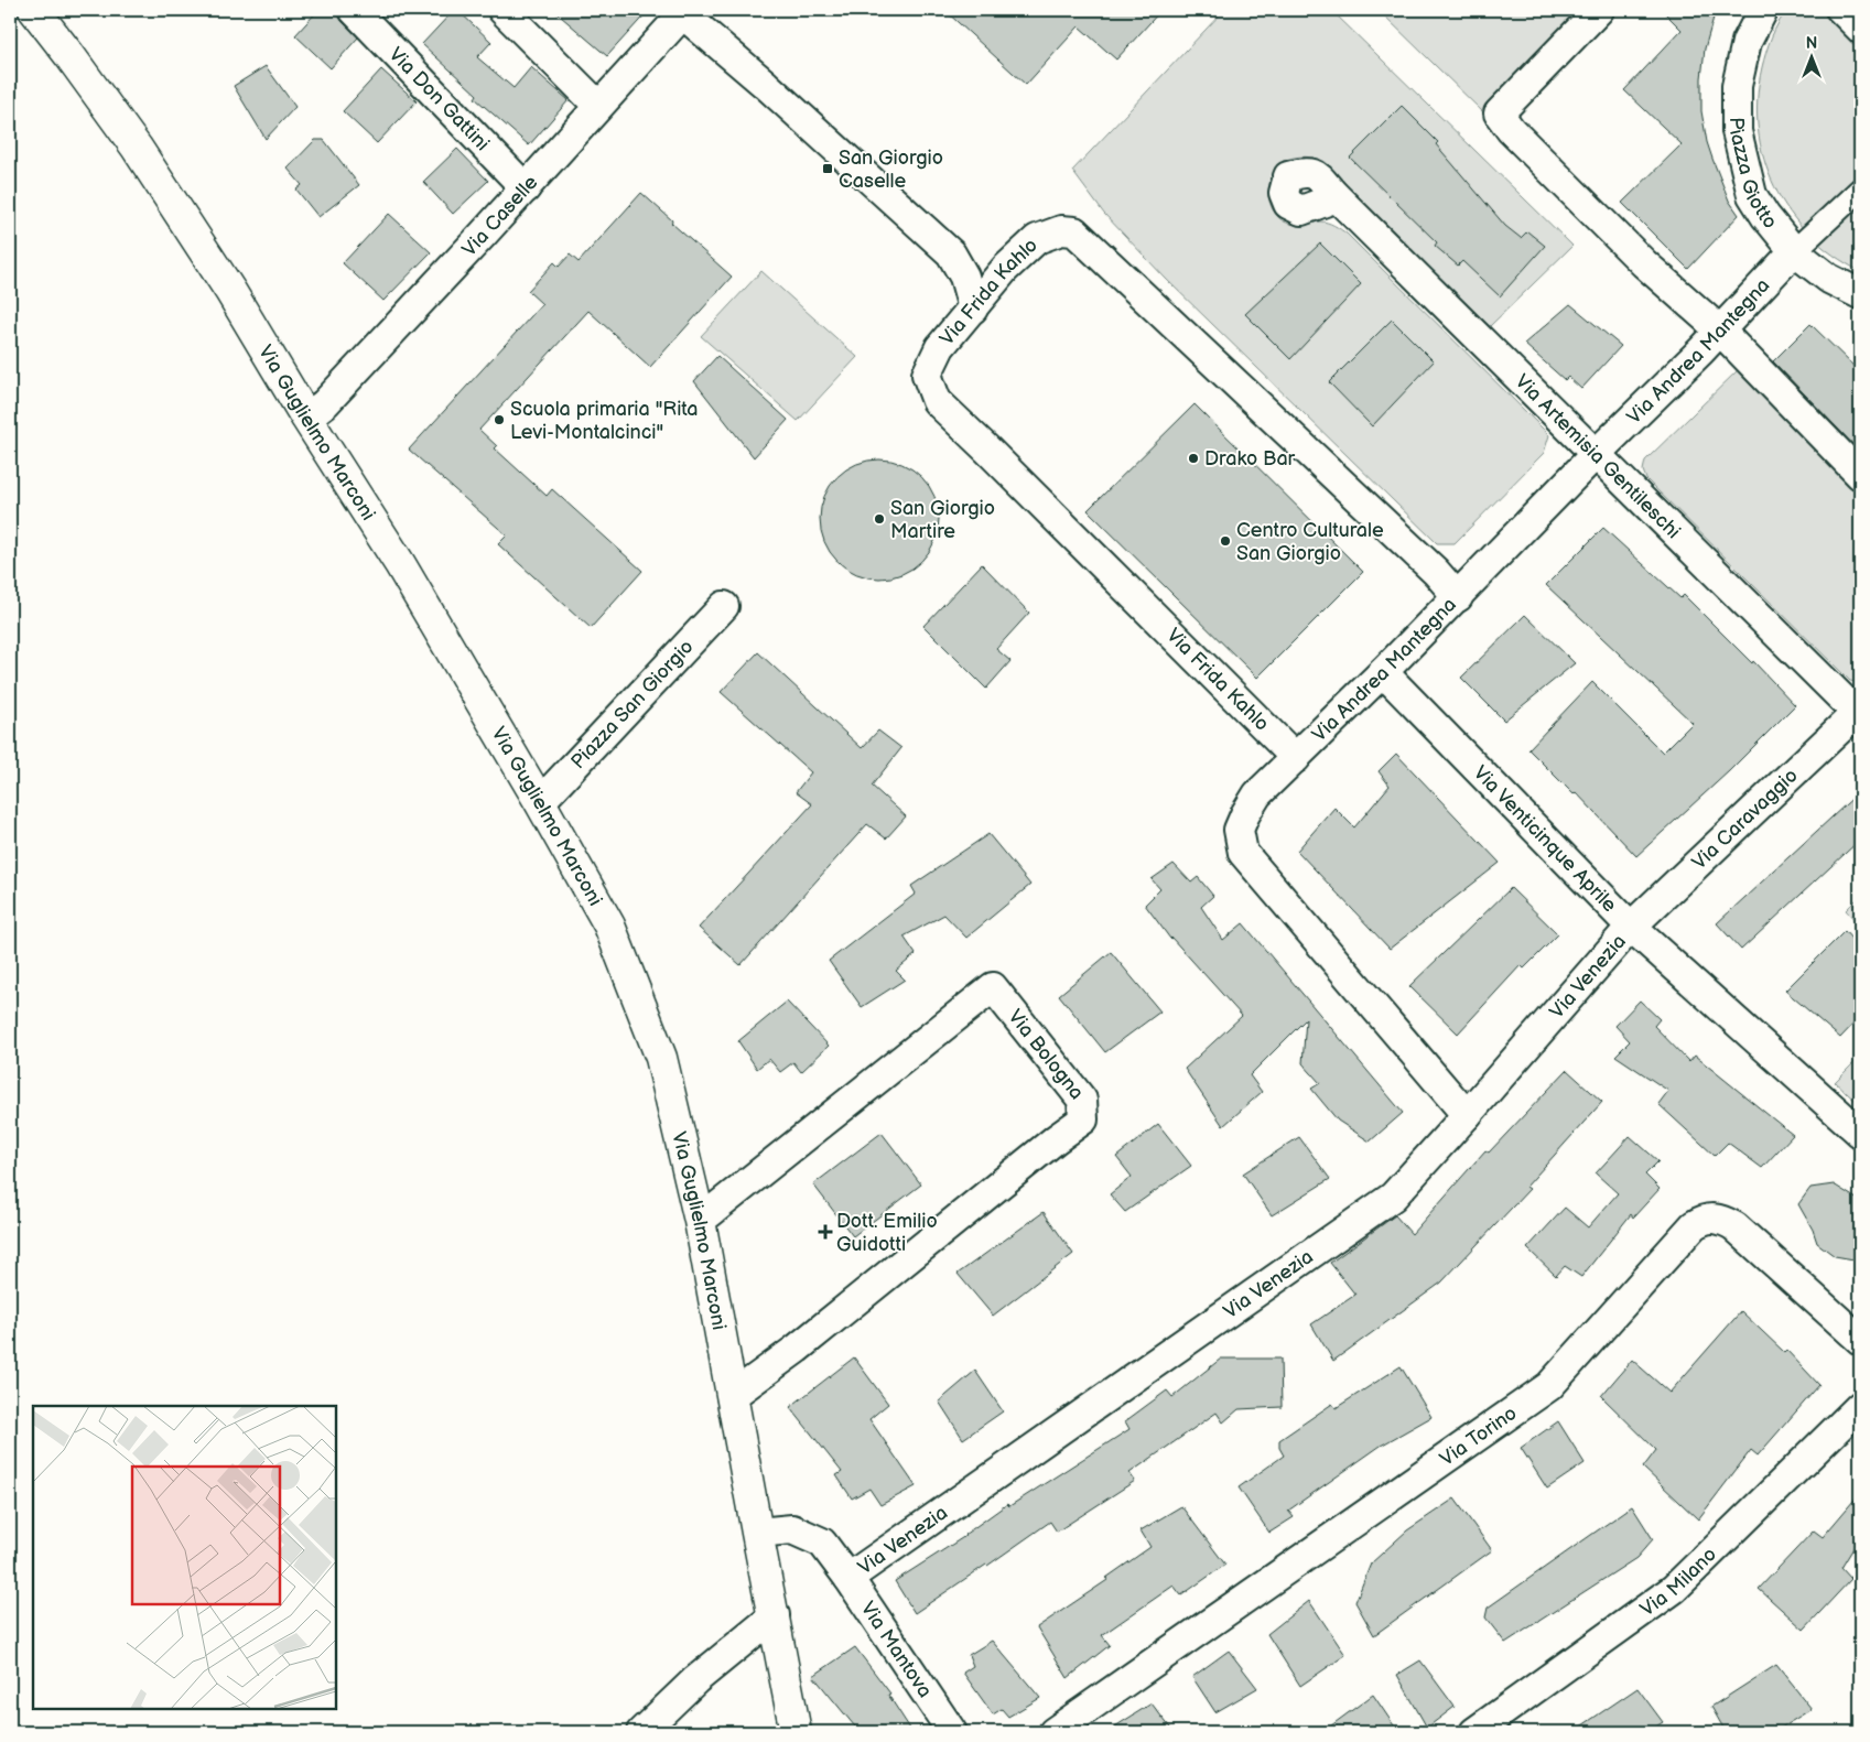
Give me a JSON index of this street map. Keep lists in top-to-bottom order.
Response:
{
  "streets": {
    "main road": ["Via Guglielmo Marconi"],
    "street": [
      "Via Don Gattini",
      "Piazza Giotto",
      "Via Caselle",
      "Via Frida Kahlo",
      "Via Andrea Mantegna",
      "Via Artemisia Gentileschi",
      "Piazza San Giorgio",
      "Via Caravaggio",
      "Via Venticinque Aprile",
      "Via Venezia",
      "Via Bologna",
      "Via Torino",
      "Via Milano",
      "Via Mantova"
    ]
  },
  "crossings": [
    ["Via Don Gattini", "Via Caselle"],
    ["Piazza Giotto", "Via Andrea Mantegna"],
    ["Via Caselle", "Via Guglielmo Marconi"],
    ["Via Frida Kahlo", "Via Andrea Mantegna"],
    ["Via Andrea Mantegna", "Via Artemisia Gentileschi"],
    ["Via Andrea Mantegna", "Via Venticinque Aprile"],
    ["Via Andrea Mantegna", "Via Venezia"],
    ["Via Guglielmo Marconi", "Piazza San Giorgio"],
    ["Via Guglielmo Marconi", "Via Bologna"],
    ["Via Guglielmo Marconi", "Via Mantova"],
    ["Via Artemisia Gentileschi", "Via Caravaggio"],
    ["Via Caravaggio", "Via Venticinque Aprile"],
    ["Via Caravaggio", "Via Venezia"],
    ["Via Venticinque Aprile", "Via Venezia"],
    ["Via Venezia", "Via Mantova"]
  ],
  "places": {
    "transit": ["San Giorgio Caselle"],
    "other": [
      "Scuola primaria \"Rita Levi-Montalcinci\"",
      "Drako Bar",
      "San Giorgio Martire",
      "Centro Culturale San Giorgio"
    ],
    "health": ["Dott. Emilio Guidotti"]
  },
  "north": "top"
}
